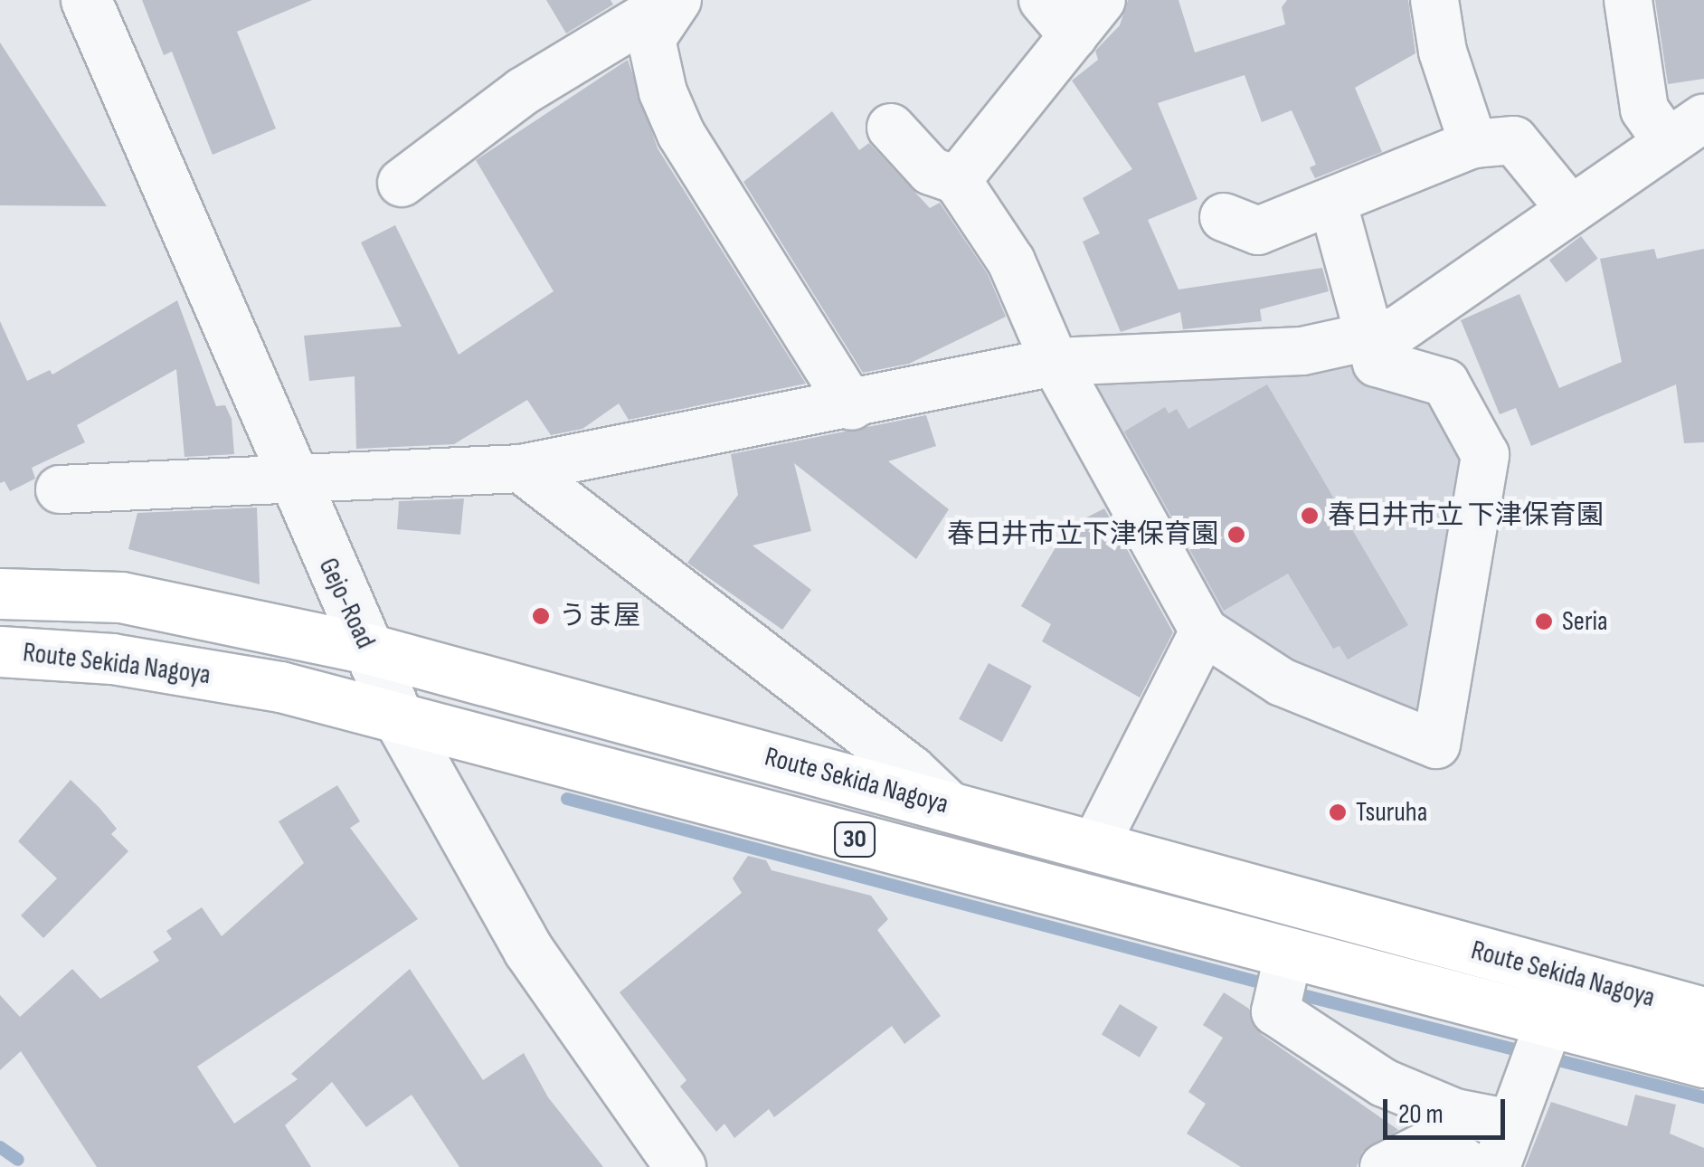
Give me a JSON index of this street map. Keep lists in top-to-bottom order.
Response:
{
  "streets": {
    "main road": ["Route Sekida Nagoya", "30"],
    "street": ["Gejo-Road"]
  },
  "crossings": [
    ["Gejo-Road", "Route Sekida Nagoya"]
  ],
  "places": [
    "春日井市立 下津保育園",
    "春日井市立下津保育園",
    "うま屋",
    "Seria",
    "Tsuruha"
  ],
  "scale_bar": "20 m"
}
